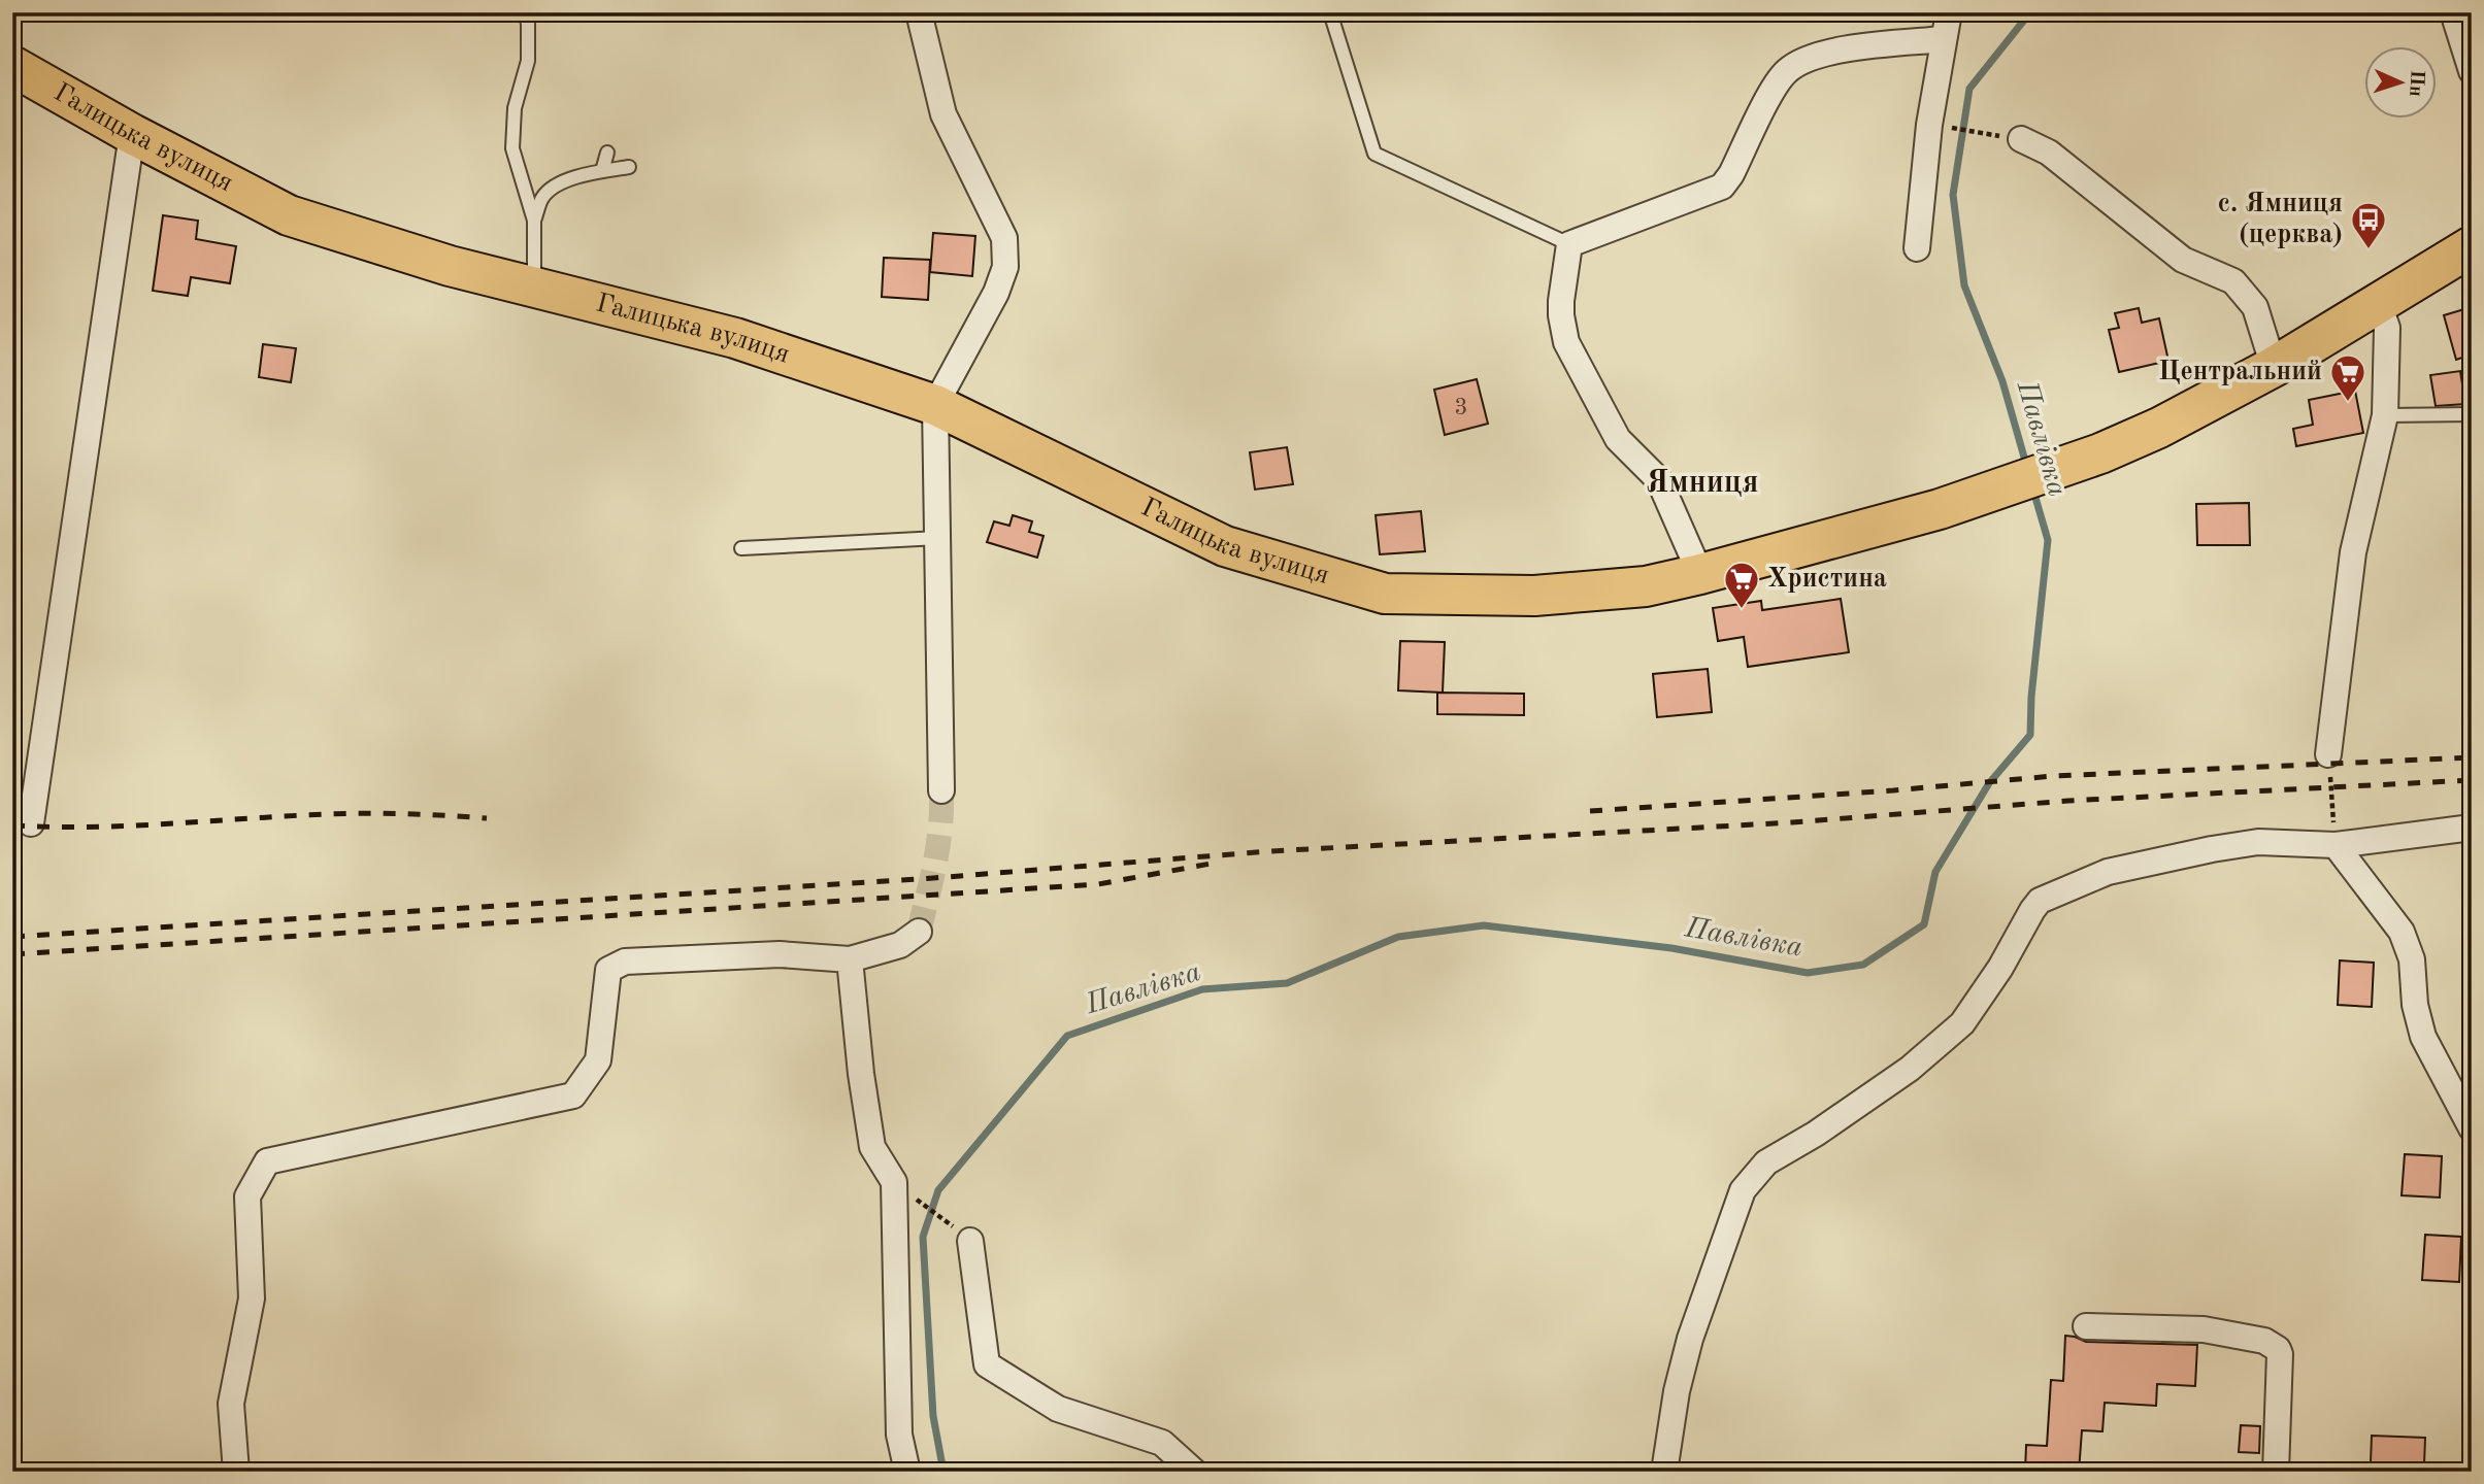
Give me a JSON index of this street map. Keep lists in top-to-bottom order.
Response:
{
  "streets": {
    "main road": ["Галицька вулиця"]
  },
  "districts": ["Ямниця"],
  "water": ["Павлівка"],
  "places": {
    "bus stop": ["с. Ямниця (церква)"],
    "supermarket": ["Центральний", "Христина"]
  },
  "house_numbers": ["3"],
  "north": "right"
}
